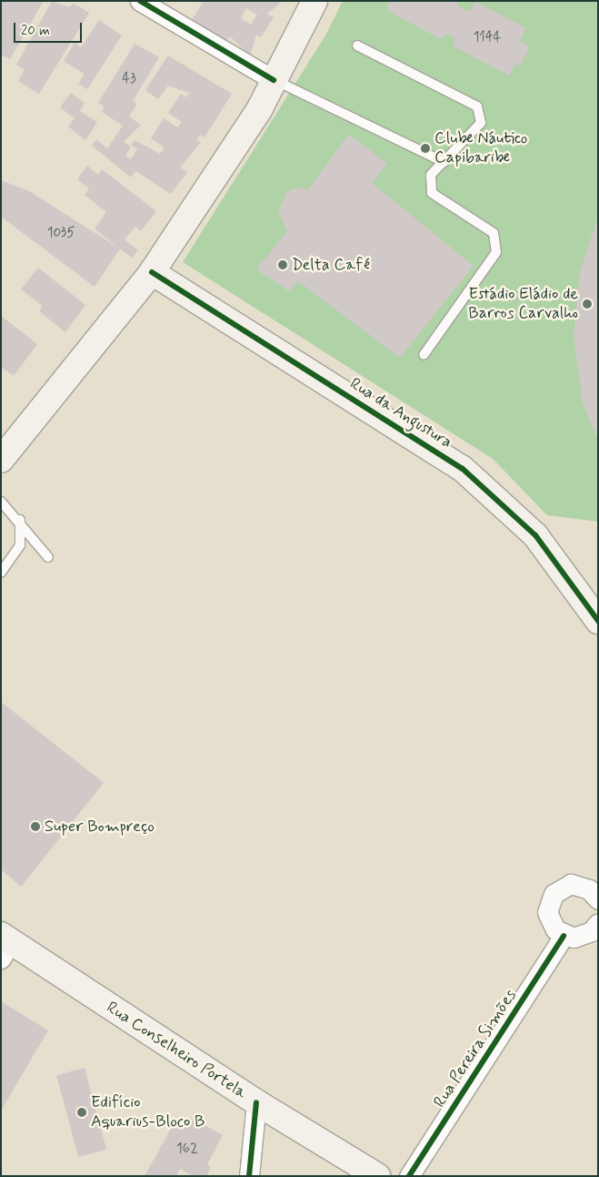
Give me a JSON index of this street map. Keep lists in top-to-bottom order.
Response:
{
  "streets": {
    "main road": ["Rua da Angustura", "Rua Conselheiro Portela"],
    "street": ["Rua Pereira Simões"]
  },
  "places": [
    "Clube Náutico Capibaribe",
    "Delta Café",
    "Estádio Eládio de Barros Carvalho",
    "Super Bompreço",
    "Edifício Aquarius-Bloco B"
  ],
  "house_numbers": [
    "1144",
    "43",
    "1035",
    "162"
  ],
  "scale_bar": "20 m"
}
